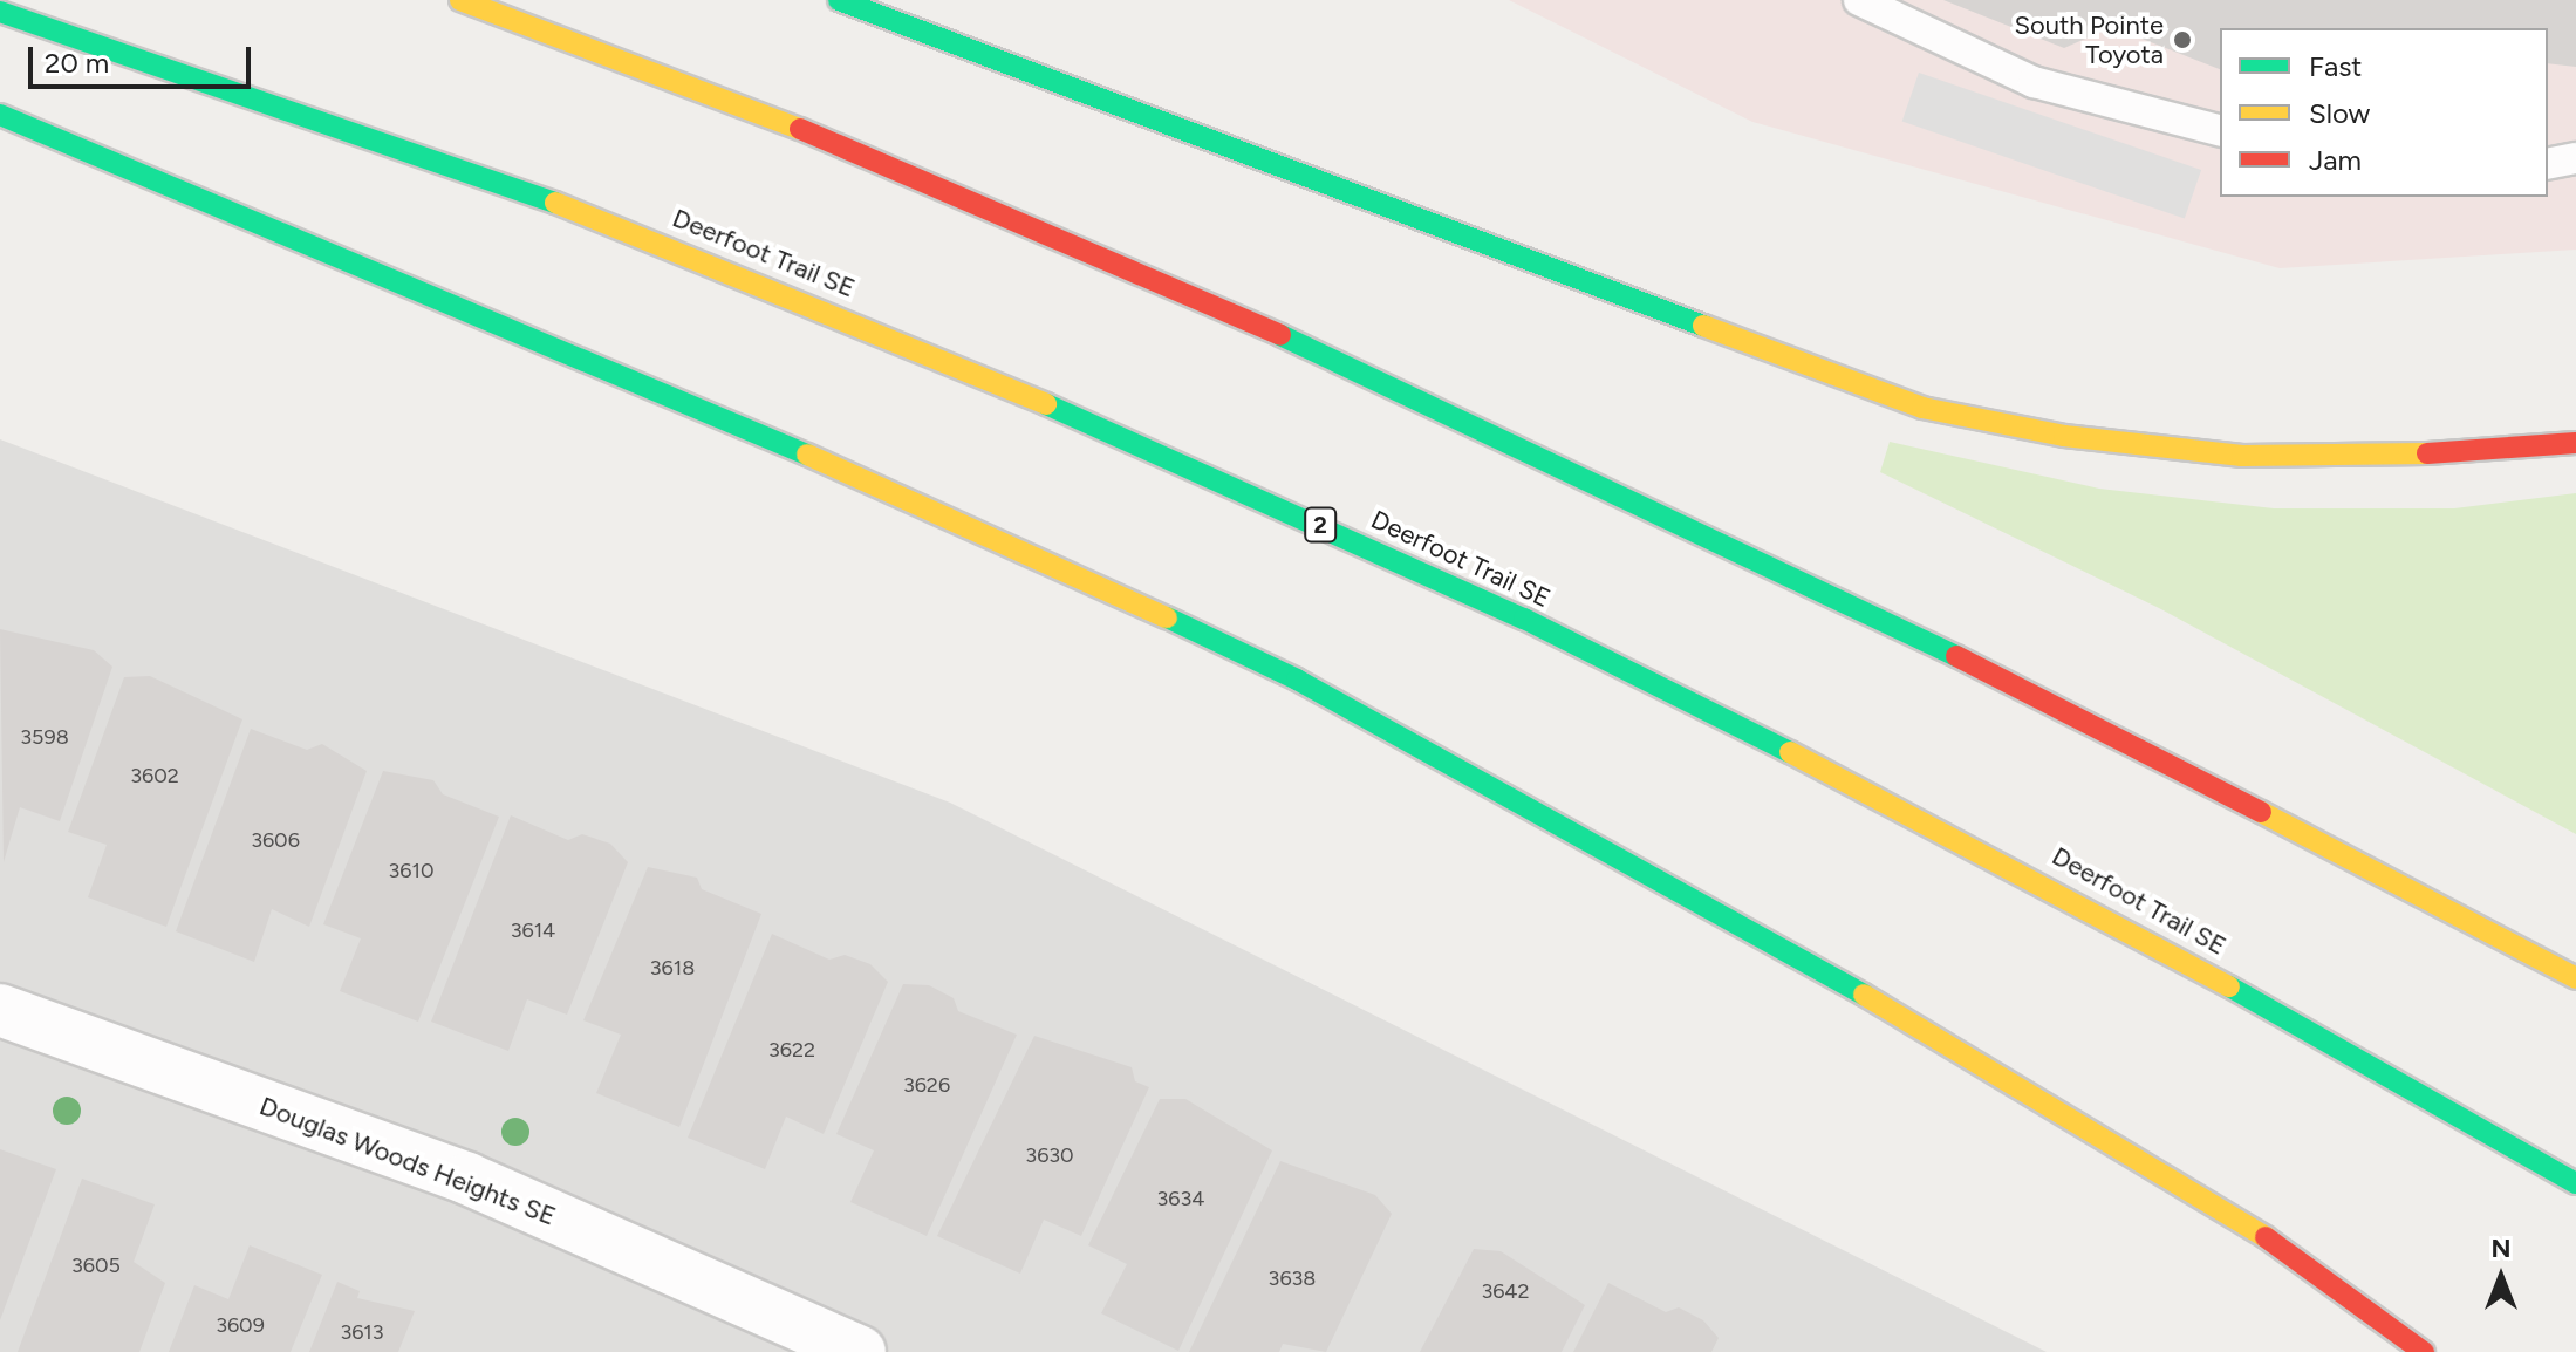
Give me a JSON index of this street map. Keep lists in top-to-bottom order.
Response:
{
  "streets": {
    "highway": ["Deerfoot Trail SE", "2"],
    "street": ["Douglas Woods Heights SE"]
  },
  "places": ["South Pointe Toyota"],
  "house_numbers": [
    "3598",
    "3602",
    "3606",
    "3610",
    "3614",
    "3618",
    "3622",
    "3626",
    "3630",
    "3634",
    "3605",
    "3638",
    "3642",
    "3609",
    "3613"
  ],
  "legend": ["Fast", "Slow", "Jam"],
  "scale_bar": "20 m",
  "north": "top"
}
